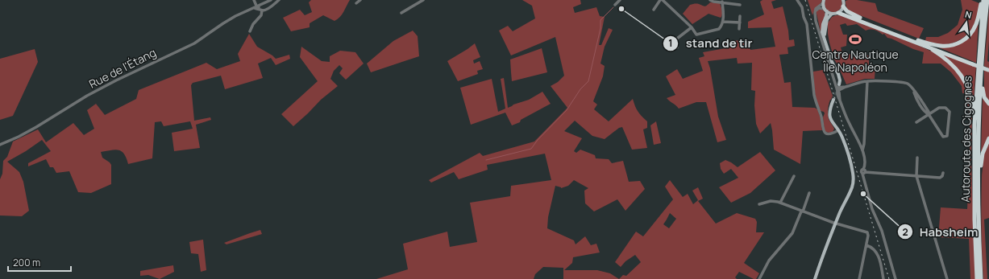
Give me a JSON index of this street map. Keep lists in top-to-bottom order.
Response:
{
  "streets": {
    "highway": ["Autoroute des Cigognes"],
    "street": ["Rue de l'Étang"]
  },
  "places": {
    "other": ["stand de tir", "Habsheim"],
    "sports": ["Centre Nautique Île Napoléon"]
  },
  "scale_bar": "200 m",
  "north": "top"
}
